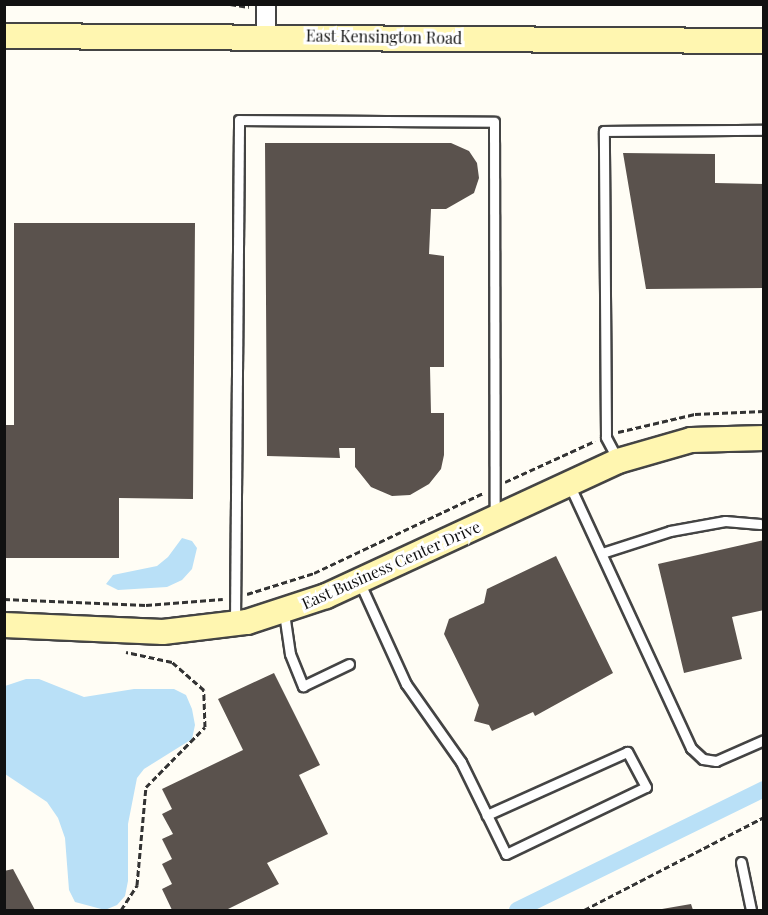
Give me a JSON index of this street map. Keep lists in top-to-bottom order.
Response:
{
  "streets": {
    "street": ["East Kensington Road", "East Business Center Drive"]
  }
}
